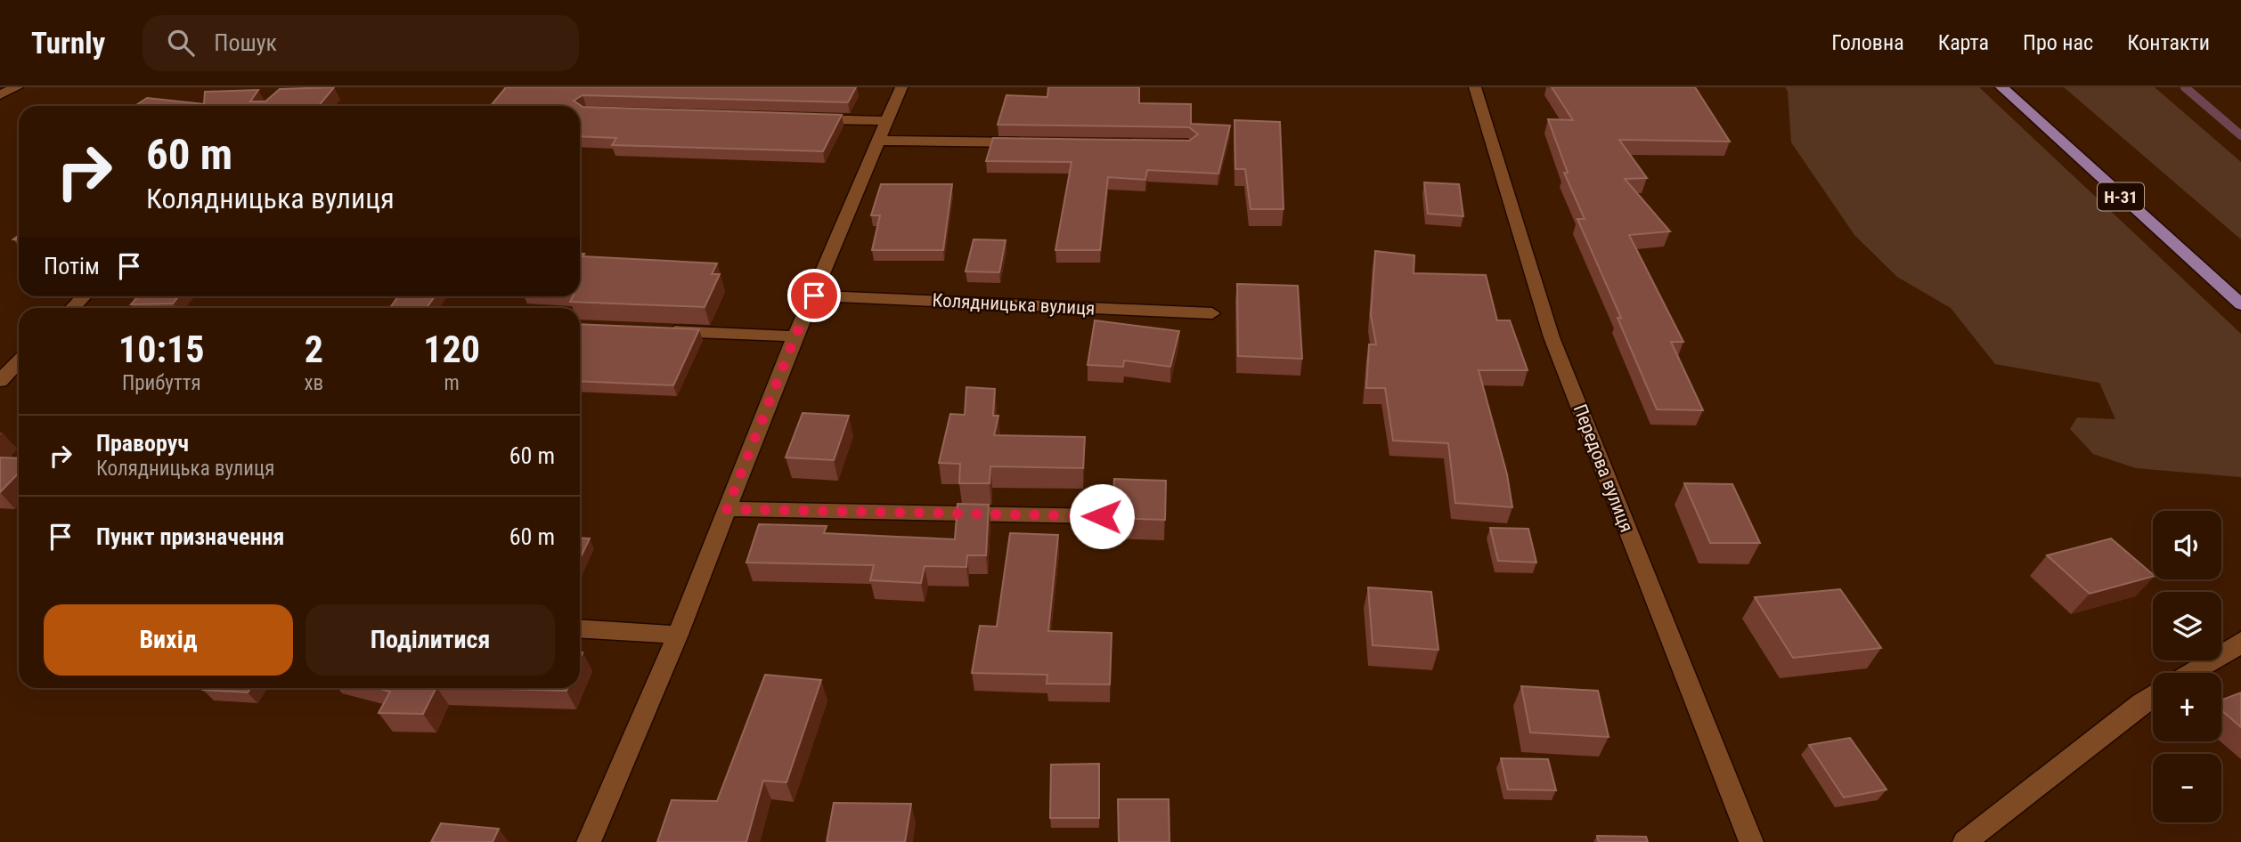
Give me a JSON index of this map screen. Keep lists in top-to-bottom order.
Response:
{
  "streets": {
    "main road": ["Н-31"],
    "street": ["Колядницька вулиця", "Передова вулиця"]
  },
  "page": {
    "header": "Turnly",
    "search": "Пошук",
    "nav": [
      "Головна",
      "Карта",
      "Про нас",
      "Контакти"
    ],
    "turn": ["60 m", "Колядницька вулиця"],
    "then": "Потім",
    "eta": [
      "10:15",
      "Прибуття",
      "2",
      "хв",
      "120",
      "m"
    ],
    "list": [
      {
        "name": "Праворуч",
        "note": "Колядницька вулиця",
        "value": "60 m"
      },
      {
        "name": "Пункт призначення",
        "value": "60 m"
      }
    ],
    "map_buttons": ["+", "−"],
    "buttons": ["Вихід", "Поділитися"]
  }
}
